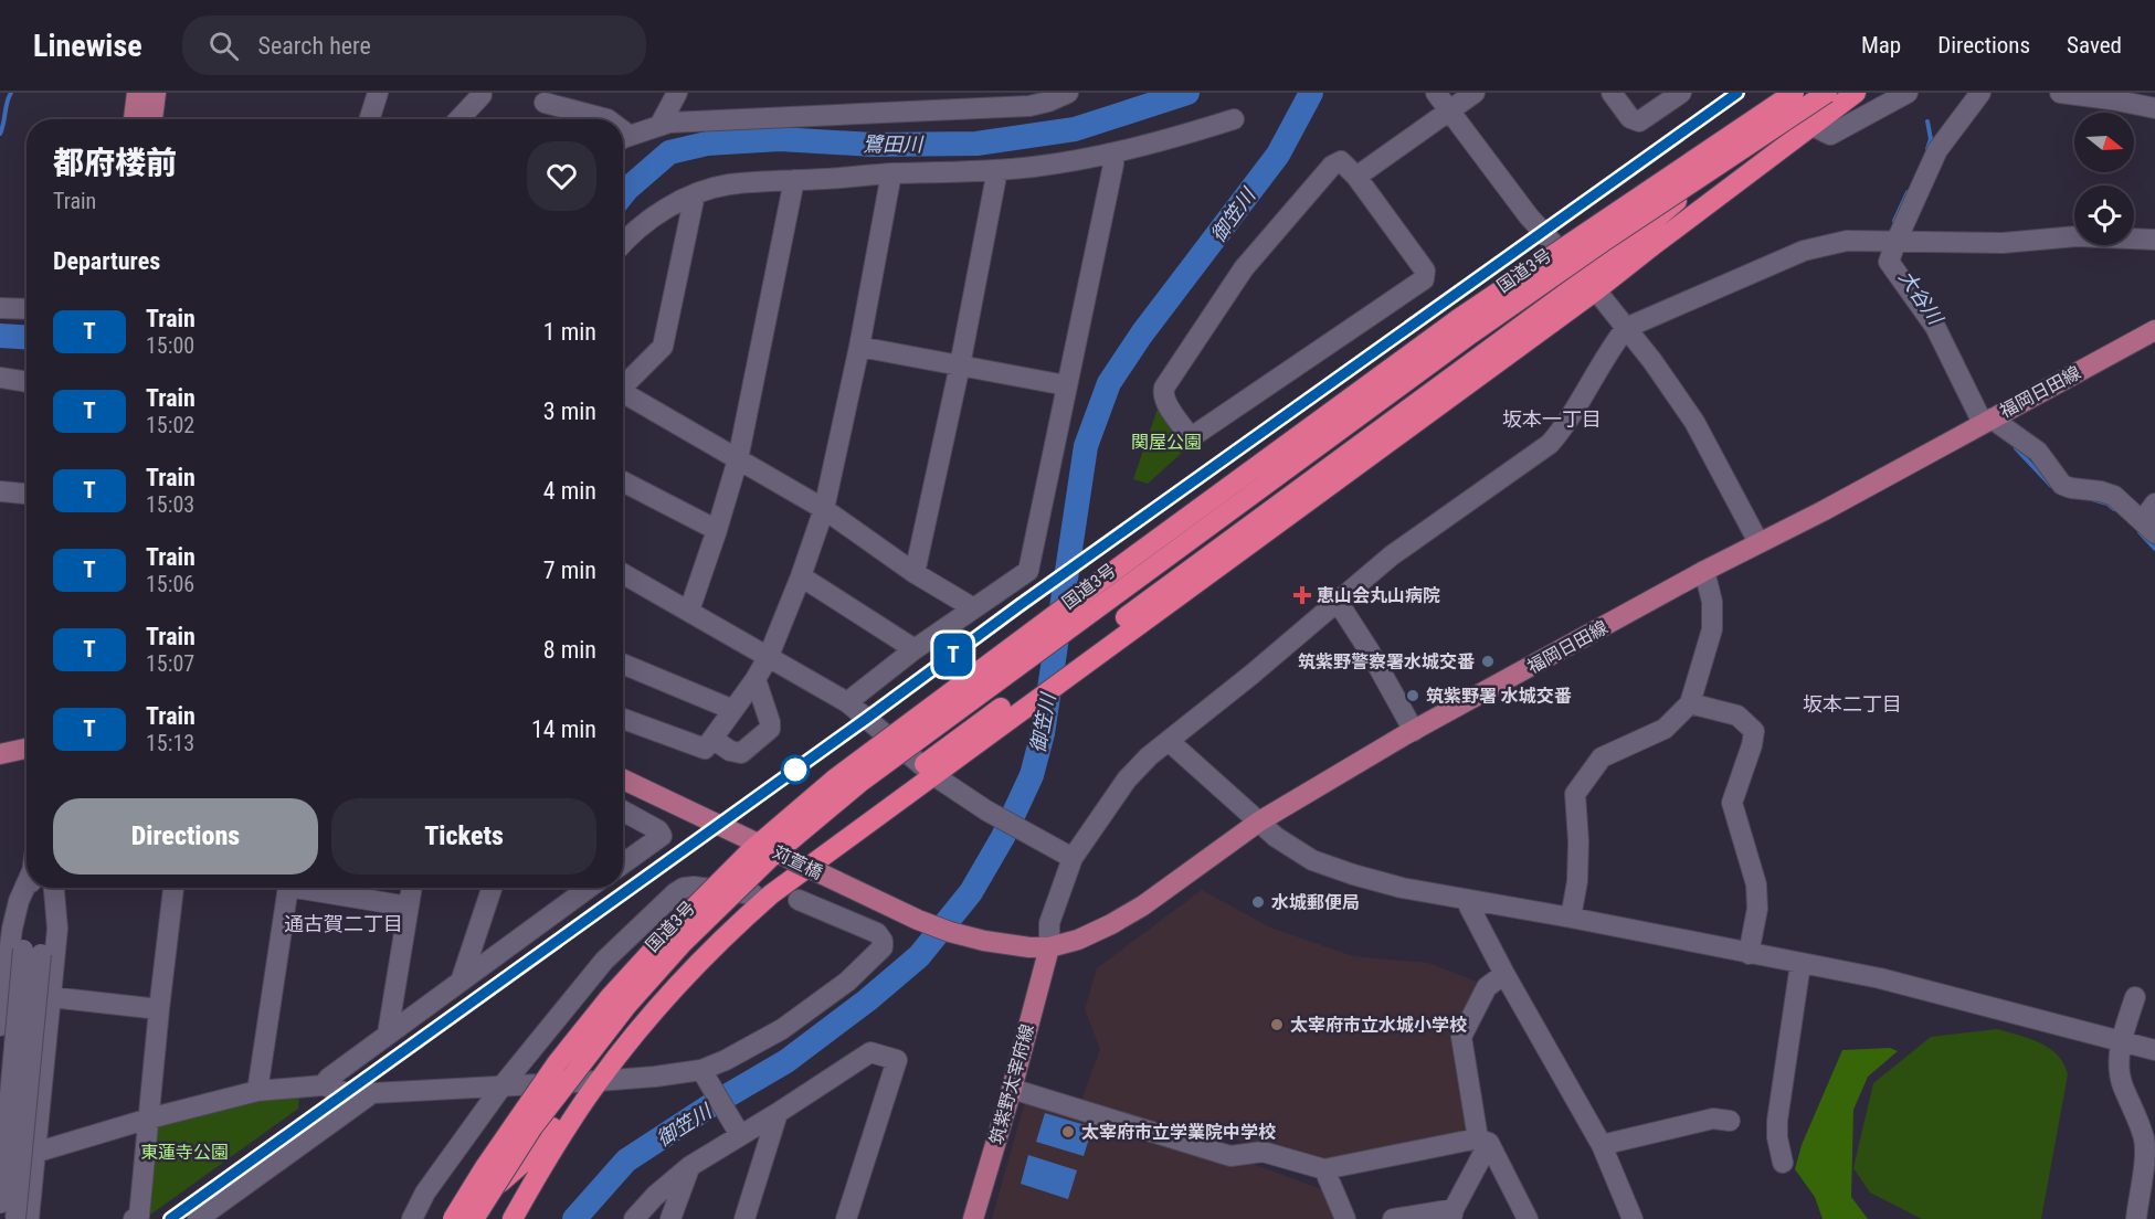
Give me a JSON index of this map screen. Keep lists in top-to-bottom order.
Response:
{
  "streets": {
    "highway": ["国道3号"],
    "main road": ["福岡日田線", "苅萱橋", "筑紫野太宰府線"]
  },
  "crossings": [
    ["福岡日田線", "苅萱橋"],
    ["福岡日田線", "筑紫野太宰府線"]
  ],
  "districts": ["坂本一丁目", "坂本二丁目", "通古賀二丁目"],
  "water": ["鷺田川", "御笠川", "大谷川"],
  "parks": ["関屋公園", "東蓮寺公園"],
  "places": {
    "health": ["恵山会丸山病院"],
    "other": [
      "筑紫野警察署水城交番",
      "筑紫野署 水城交番",
      "水城郵便局",
      "太宰府市立水城小学校",
      "太宰府市立学業院中学校"
    ]
  },
  "north": "right",
  "page": {
    "header": "Linewise",
    "search": "Search here",
    "nav": ["Map", "Directions", "Saved"],
    "on_map": "T",
    "heading": [
      ["都府楼前", "Train"],
      "Departures"
    ],
    "list": [
      {
        "mark": "T",
        "name": "Train",
        "note": "15:00",
        "value": "1 min"
      },
      {
        "mark": "T",
        "name": "Train",
        "note": "15:02",
        "value": "3 min"
      },
      {
        "mark": "T",
        "name": "Train",
        "note": "15:03",
        "value": "4 min"
      },
      {
        "mark": "T",
        "name": "Train",
        "note": "15:06",
        "value": "7 min"
      },
      {
        "mark": "T",
        "name": "Train",
        "note": "15:07",
        "value": "8 min"
      },
      {
        "mark": "T",
        "name": "Train",
        "note": "15:13",
        "value": "14 min"
      }
    ],
    "buttons": ["Directions", "Tickets"]
  }
}
